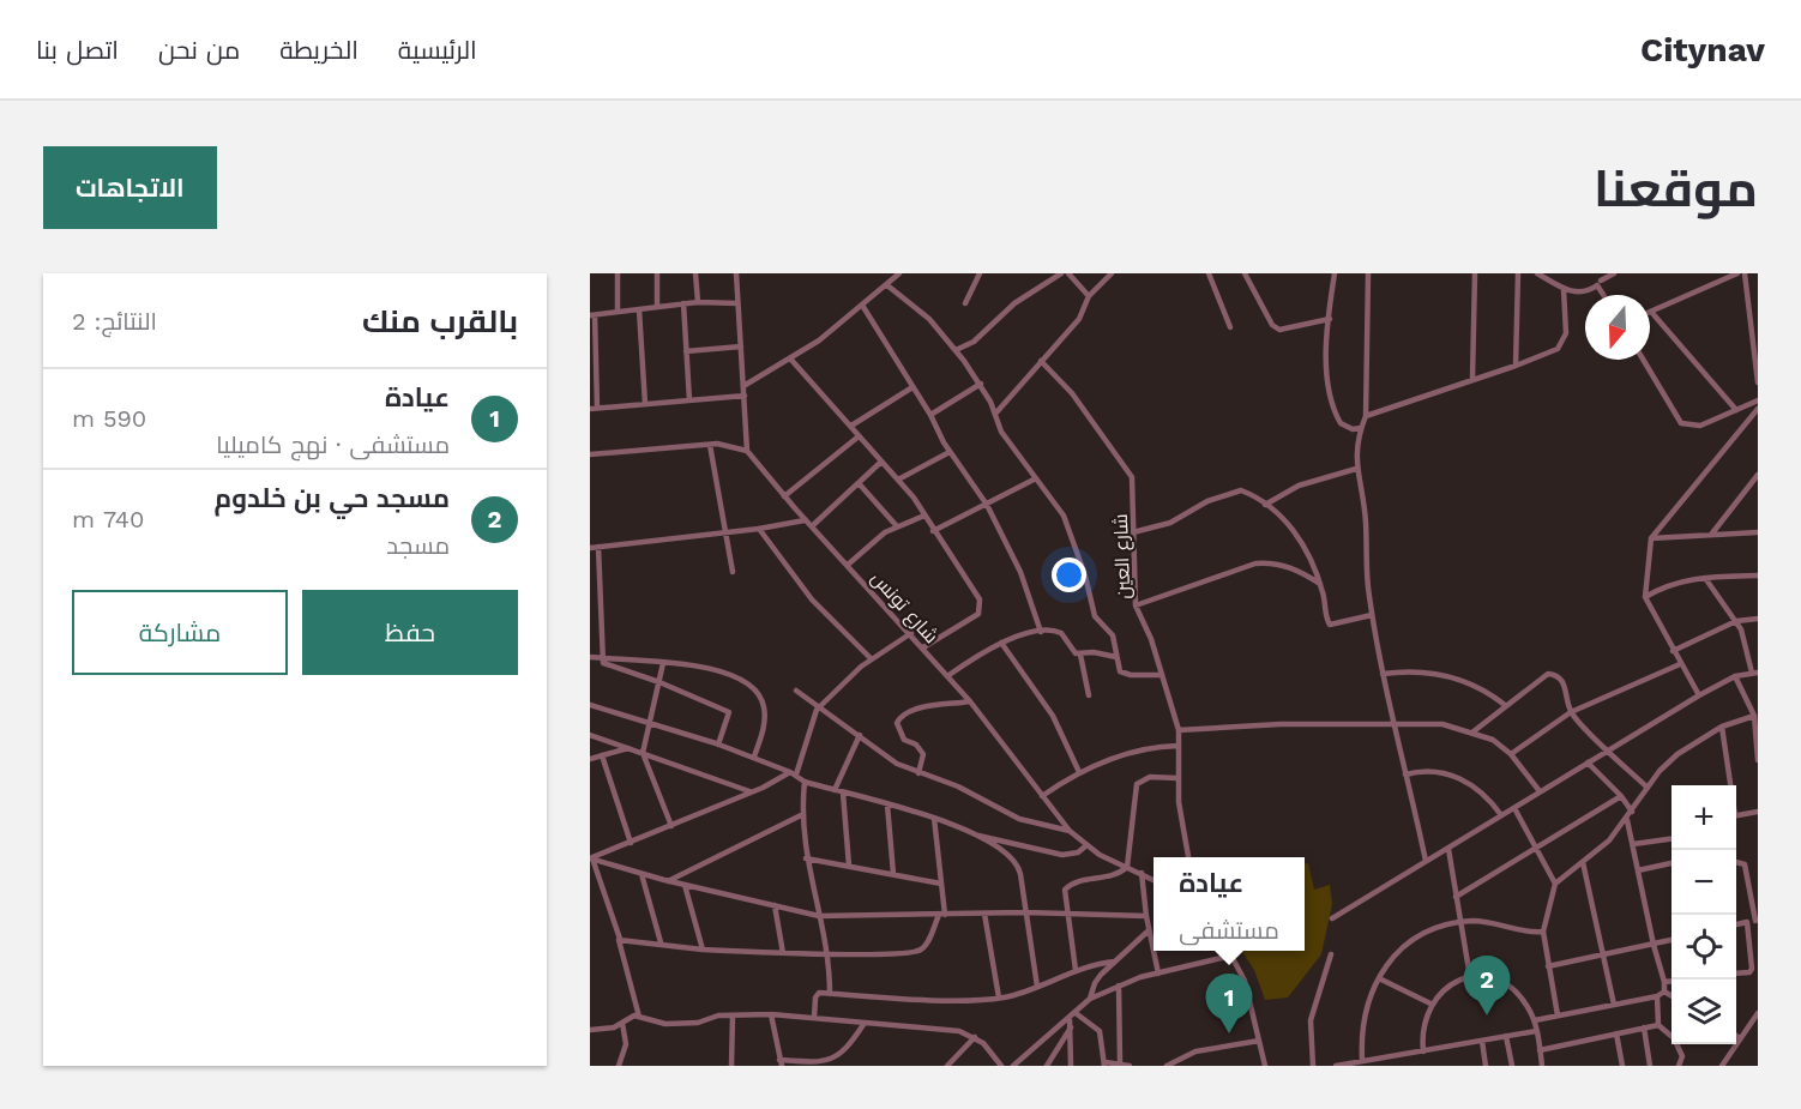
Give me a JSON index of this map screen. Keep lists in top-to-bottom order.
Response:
{
  "streets": {
    "street": ["شارع العين", "شارع تونس"]
  },
  "north": "bottom",
  "page": {
    "header": "Citynav",
    "nav": [
      "الرئيسية",
      "الخريطة",
      "من نحن",
      "اتصل بنا"
    ],
    "title": "موقعنا",
    "buttons": [
      "الاتجاهات",
      ["حفظ", "مشاركة"]
    ],
    "heading": ["بالقرب منك", "النتائج: 2"],
    "list": [
      {
        "mark": "1",
        "name": "عيادة",
        "note": "مستشفى · نهج كاميليا",
        "value": "590 m"
      },
      {
        "mark": "2",
        "name": "مسجد حي بن خلدوم",
        "note": "مسجد",
        "value": "740 m"
      }
    ],
    "map_buttons": ["+", "−"],
    "popup": ["عيادة", "مستشفى"],
    "pins": ["2", "1"]
  }
}
